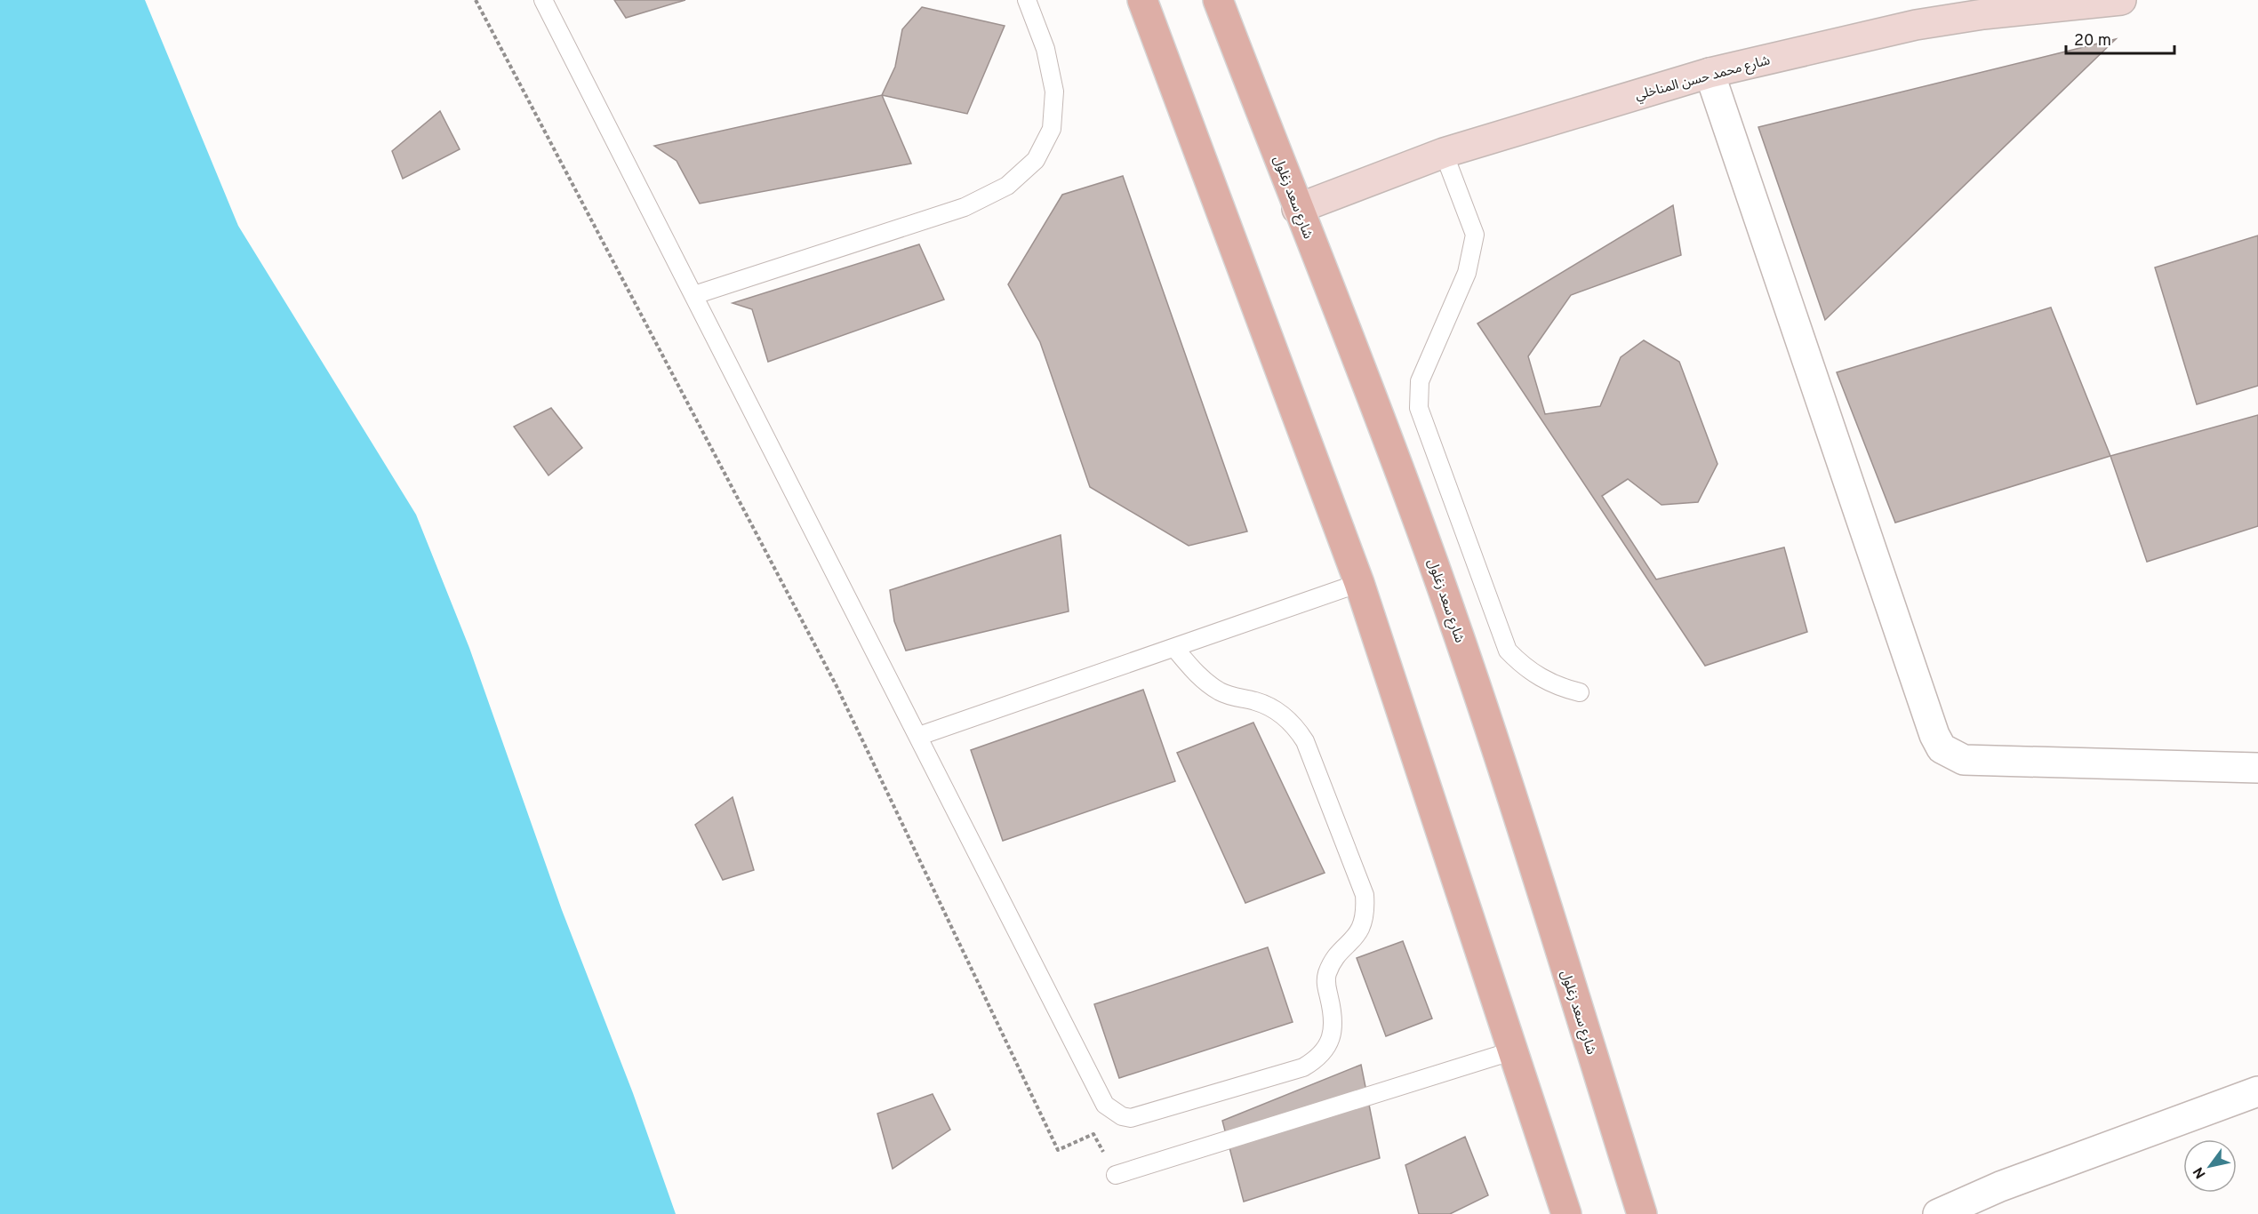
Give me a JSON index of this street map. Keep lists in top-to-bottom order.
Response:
{
  "streets": {
    "main road": ["شارع سعد زغلول"],
    "street": ["شارع محمد حسن المناخلي"]
  },
  "crossings": [
    ["شارع محمد حسن المناخلي", "شارع سعد زغلول"]
  ],
  "scale_bar": "20 m",
  "north": "bottom left"
}
